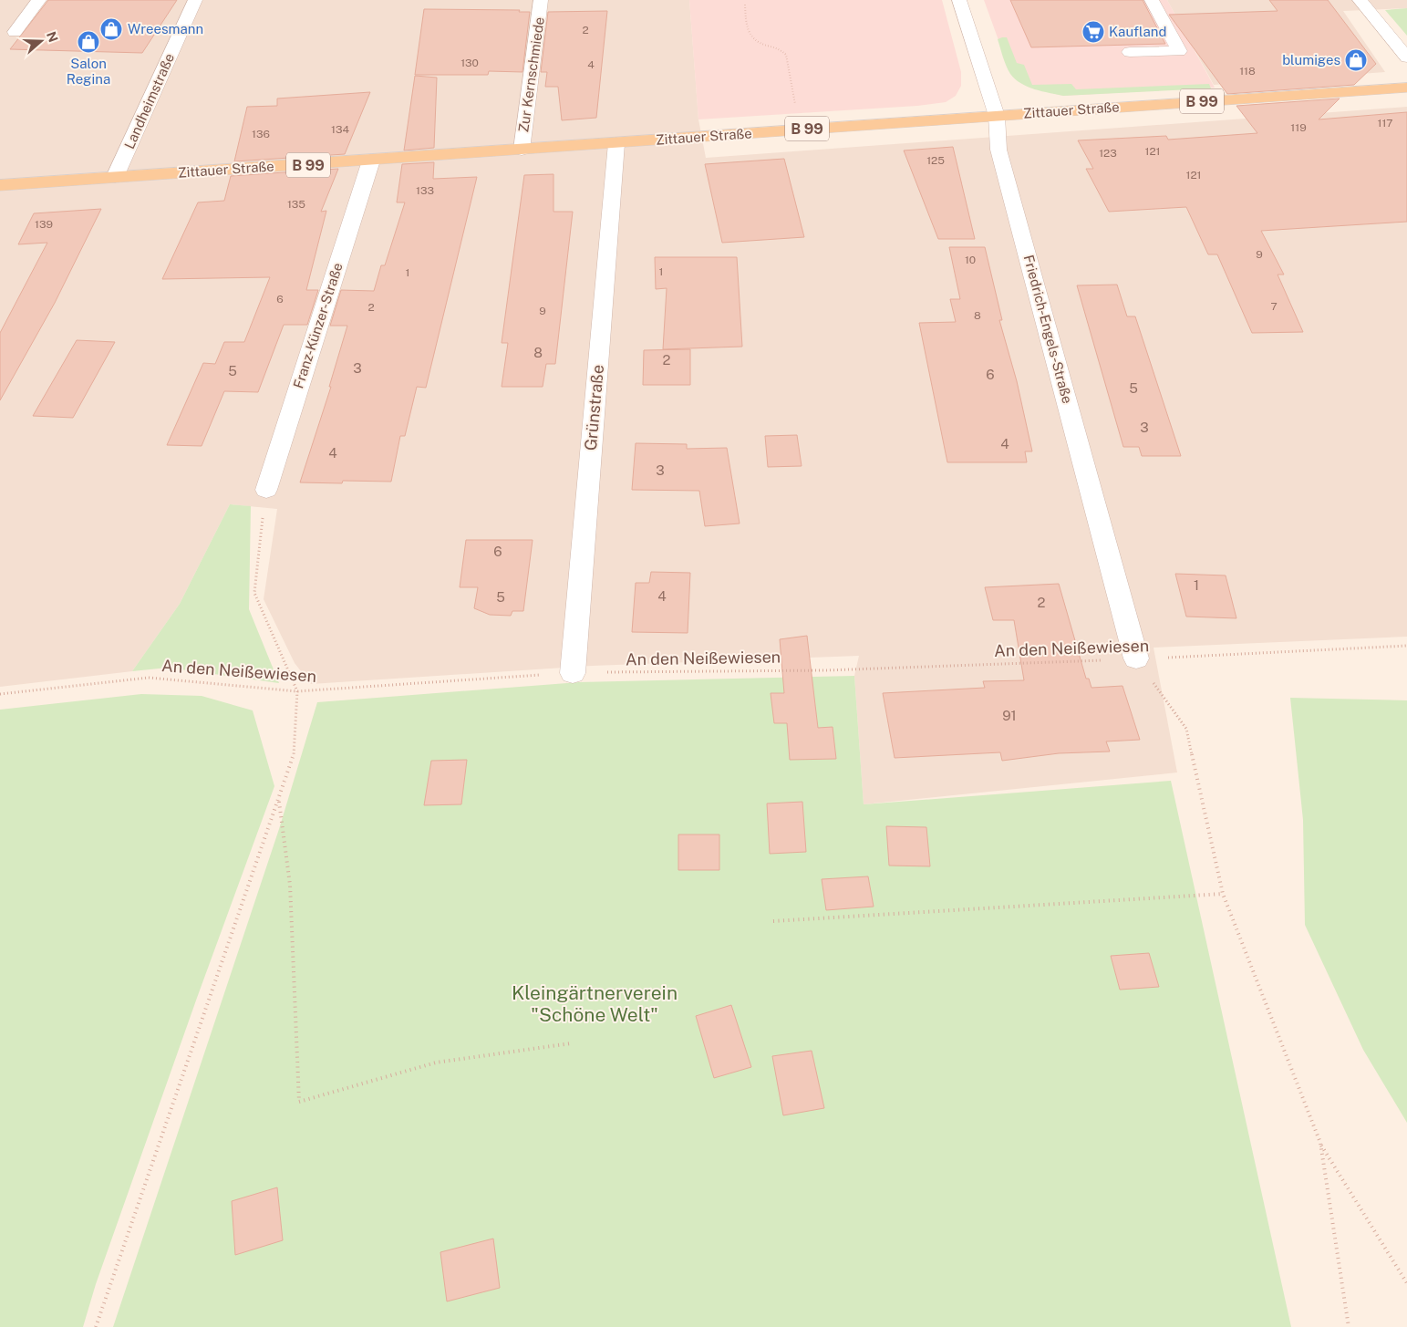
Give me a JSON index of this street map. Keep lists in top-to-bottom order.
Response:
{
  "streets": {
    "main road": ["B 99", "Zittauer Straße"],
    "street": [
      "Zur Kernschmiede",
      "Landheimstraße",
      "Franz-Künzer-Straße",
      "Friedrich-Engels-Straße",
      "Grünstraße"
    ],
    "path": ["An den Neißewiesen"]
  },
  "crossings": [
    ["Zur Kernschmiede", "Zittauer Straße"],
    ["Landheimstraße", "Zittauer Straße"],
    ["Zittauer Straße", "Franz-Künzer-Straße"],
    ["Zittauer Straße", "Friedrich-Engels-Straße"],
    ["Zittauer Straße", "Grünstraße"],
    ["Friedrich-Engels-Straße", "An den Neißewiesen"],
    ["Grünstraße", "An den Neißewiesen"]
  ],
  "parks": ["Kleingärtnerverein \"Schöne Welt\""],
  "places": {
    "shop": ["Wreesmann", "Salon Regina", "blumiges"],
    "supermarket": ["Kaufland"]
  },
  "house_numbers": [
    "2",
    "130",
    "4",
    "118",
    "117",
    "119",
    "134",
    "136",
    "121",
    "123",
    "125",
    "121",
    "133",
    "135",
    "139",
    "9",
    "10",
    "1",
    "1",
    "6",
    "7",
    "2",
    "9",
    "8",
    "8",
    "2",
    "3",
    "5",
    "6",
    "5",
    "3",
    "4",
    "4",
    "3",
    "6",
    "1",
    "4",
    "5",
    "2",
    "91"
  ],
  "north": "right"
}
